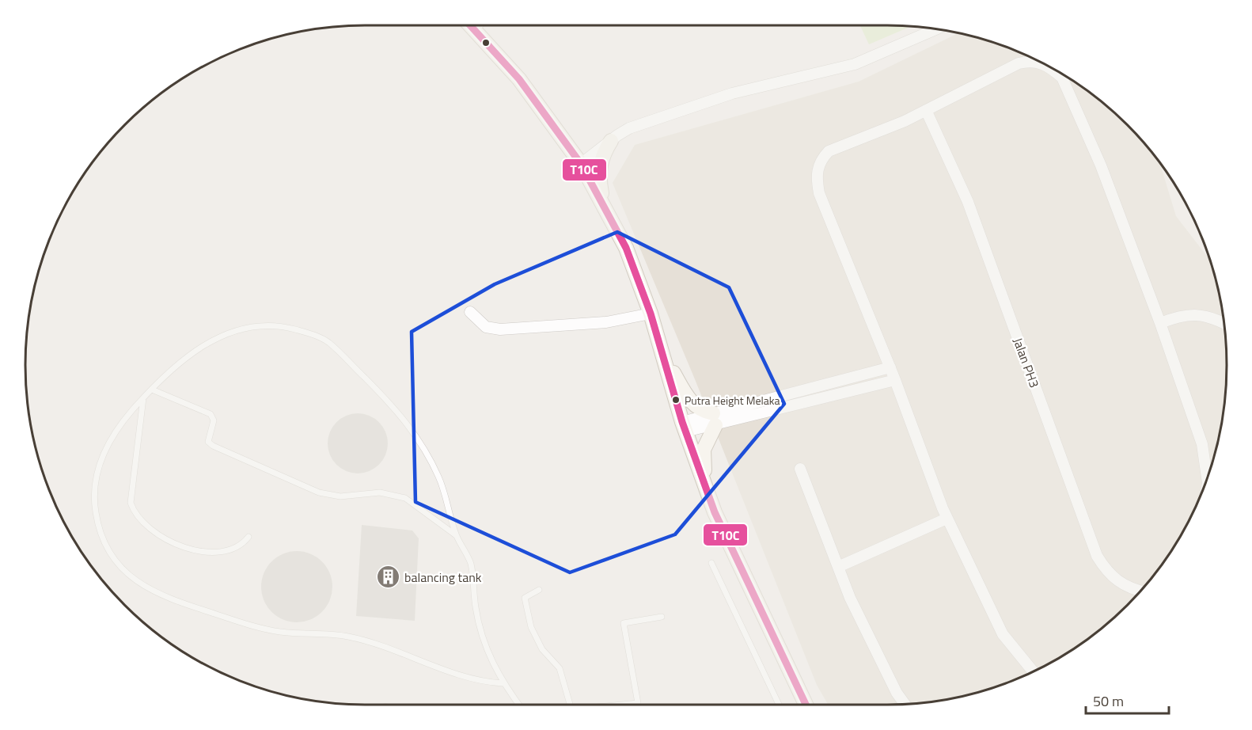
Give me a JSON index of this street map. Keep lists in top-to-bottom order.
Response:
{
  "streets": {
    "street": ["Jalan PH3"]
  },
  "places": {
    "other": ["Putra Height Melaka"],
    "building": ["balancing tank"]
  },
  "lines": ["transit line T10C"],
  "scale_bar": "50 m"
}
